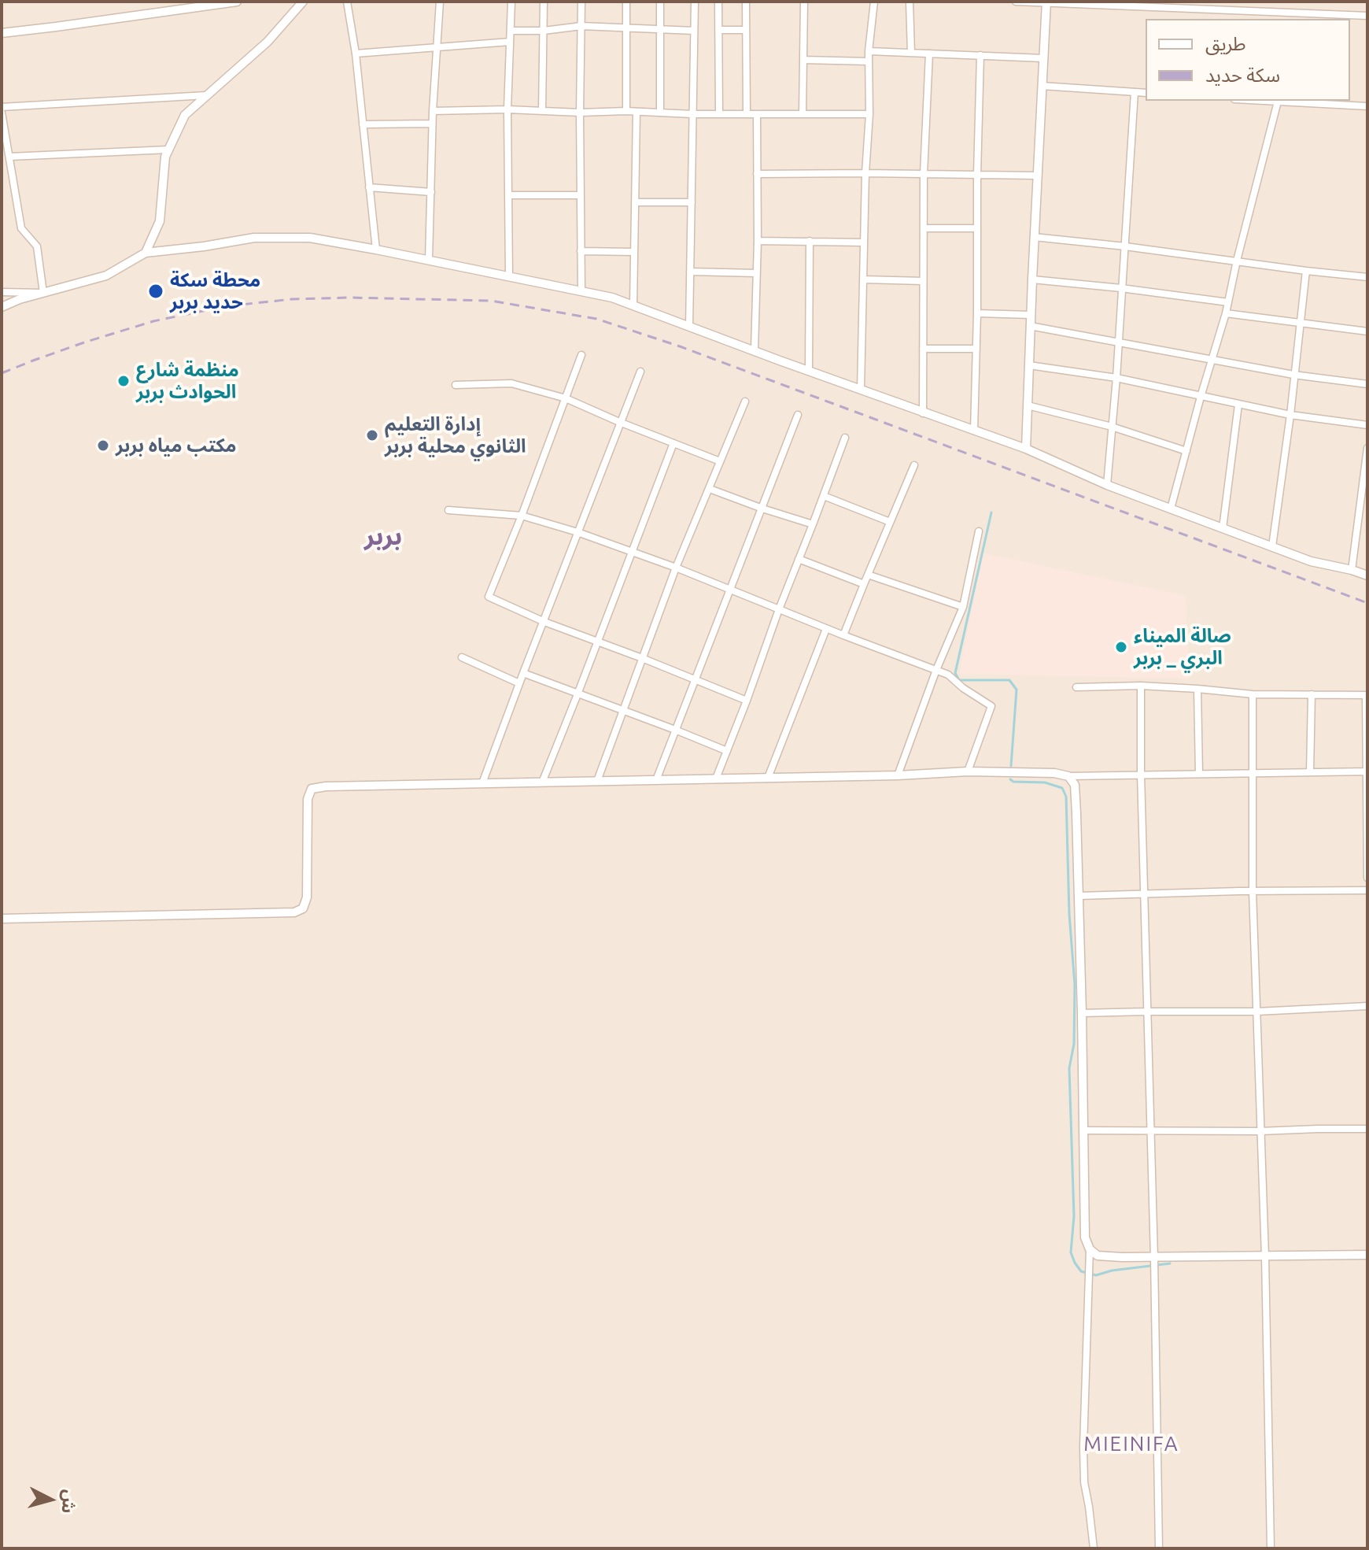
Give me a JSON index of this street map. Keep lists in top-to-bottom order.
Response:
{
  "districts": ["بربر", "MIEINIFA"],
  "places": [
    "محطة سكة حديد بربر",
    "منظمة شارع الحوادث بربر",
    "إدارة التعليم الثانوي محلية بربر",
    "مكتب مياه بربر",
    "صالة الميناء البري _ بربر"
  ],
  "legend": ["طريق", "سكة حديد"],
  "north": "right"
}
